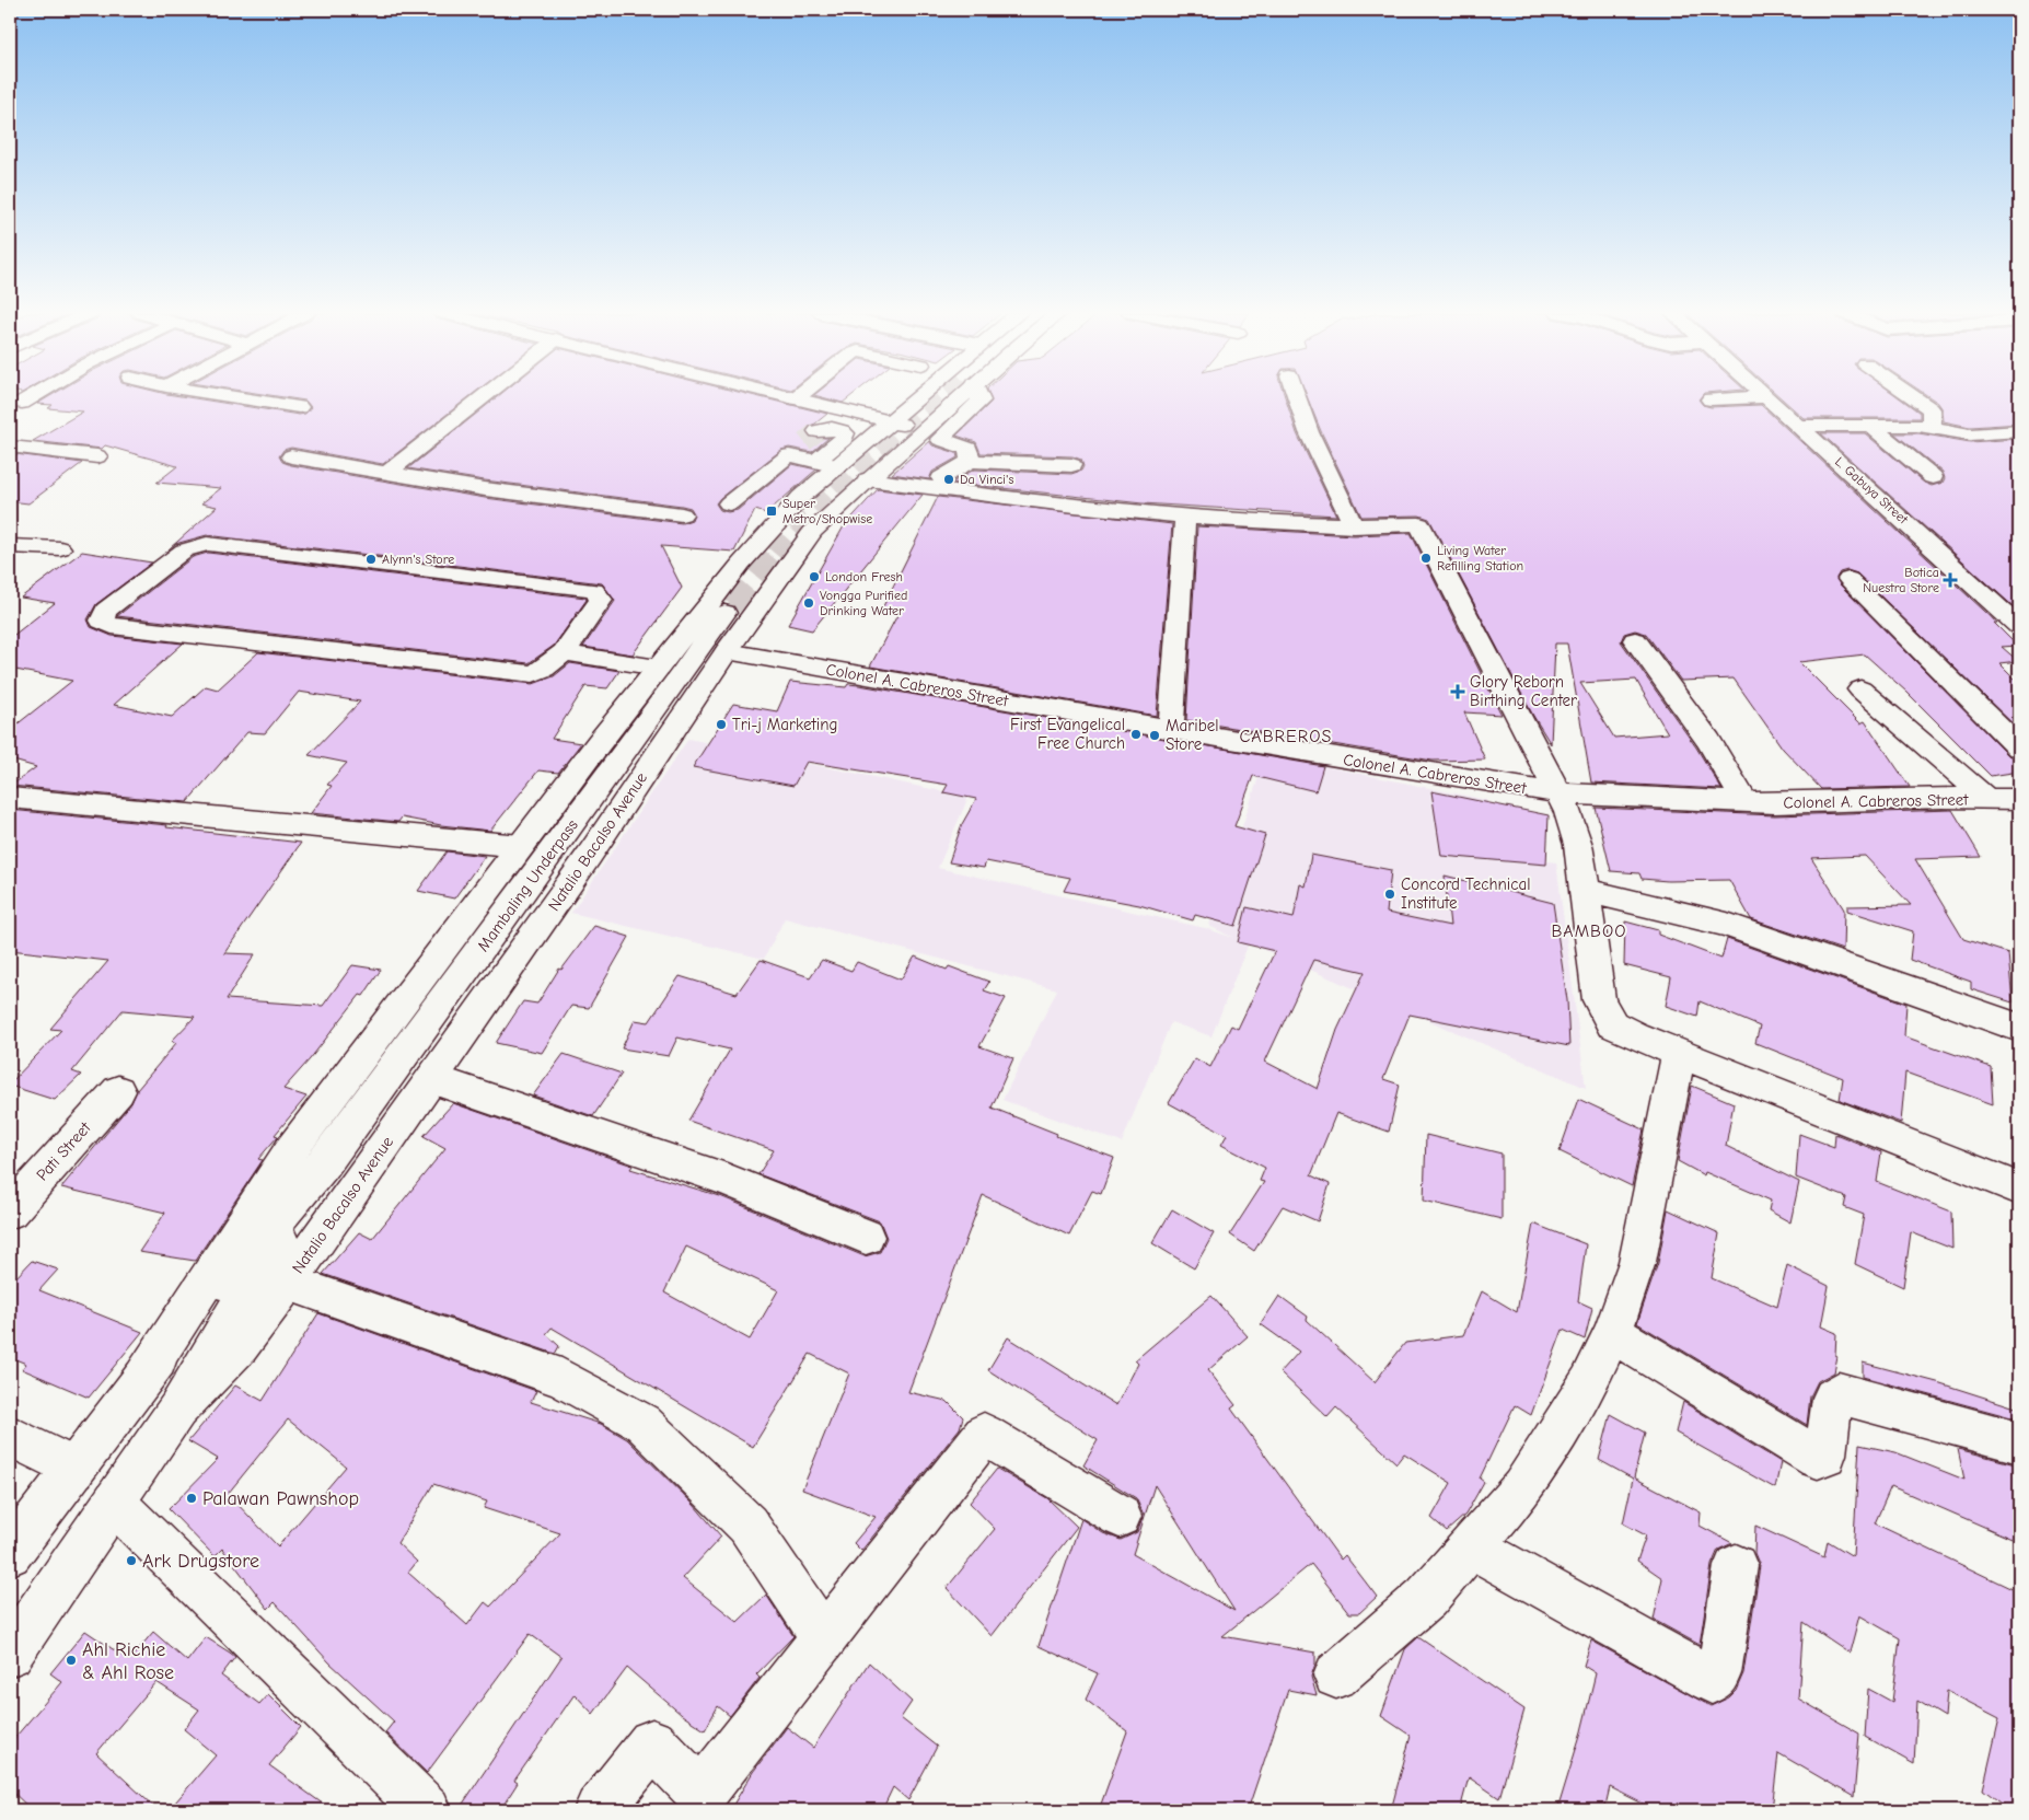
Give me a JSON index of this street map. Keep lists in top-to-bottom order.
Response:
{
  "streets": {
    "street": [
      "L. Gabuya Street",
      "Colonel A. Cabreros Street",
      "Natalio Bacalso Avenue",
      "Mambaling Underpass",
      "Pati Street"
    ]
  },
  "crossings": [
    ["Colonel A. Cabreros Street", "Natalio Bacalso Avenue"],
    ["Natalio Bacalso Avenue", "Mambaling Underpass"]
  ],
  "districts": ["CABREROS", "BAMBOO"],
  "places": {
    "other": [
      "Da Vinci's",
      "Living Water Refilling Station",
      "Alynn's Store",
      "London Fresh",
      "Vongga Purified Drinking Water",
      "Tri-j Marketing",
      "First Evangelical Free Church",
      "Maribel Store",
      "Concord Technical Institute",
      "Palawan Pawnshop",
      "Ark Drugstore",
      "Ahl Richie & Ahl Rose"
    ],
    "transit": ["Super Metro/Shopwise"],
    "health": ["Botica Nuestra Store", "Glory Reborn Birthing Center"]
  }
}
